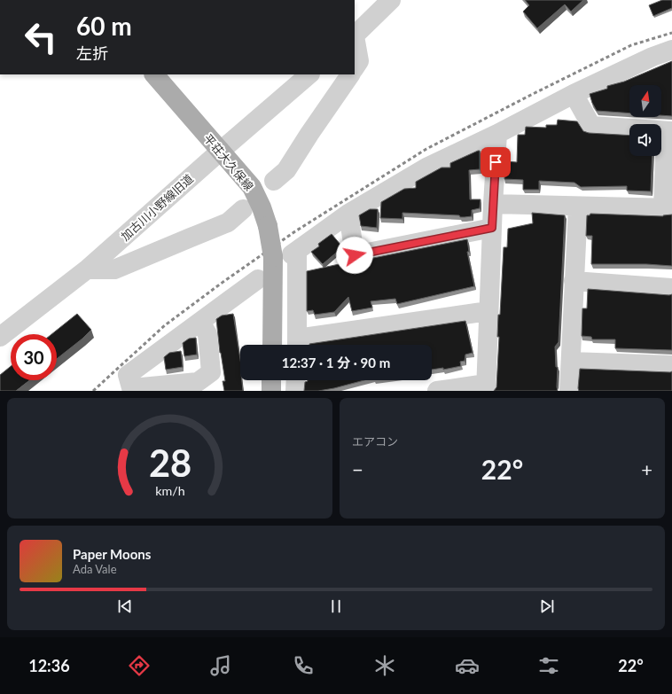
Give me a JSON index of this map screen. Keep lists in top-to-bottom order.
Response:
{
  "streets": {
    "main road": ["平荘大久保線"],
    "street": ["加古川小野線旧道"]
  },
  "crossings": [
    ["平荘大久保線", "加古川小野線旧道"]
  ],
  "north": "top",
  "page": {
    "turn": ["60 m", "左折"],
    "limit": "30",
    "trip": "12:37 · 1 分 · 90 m",
    "tile": "エアコン",
    "heat": ["−", "22°", "+"],
    "song": ["Paper Moons", "Ada Vale"],
    "tabs": ["12:36", "22°"],
    "gauge": ["28", "km/h"]
  }
}
